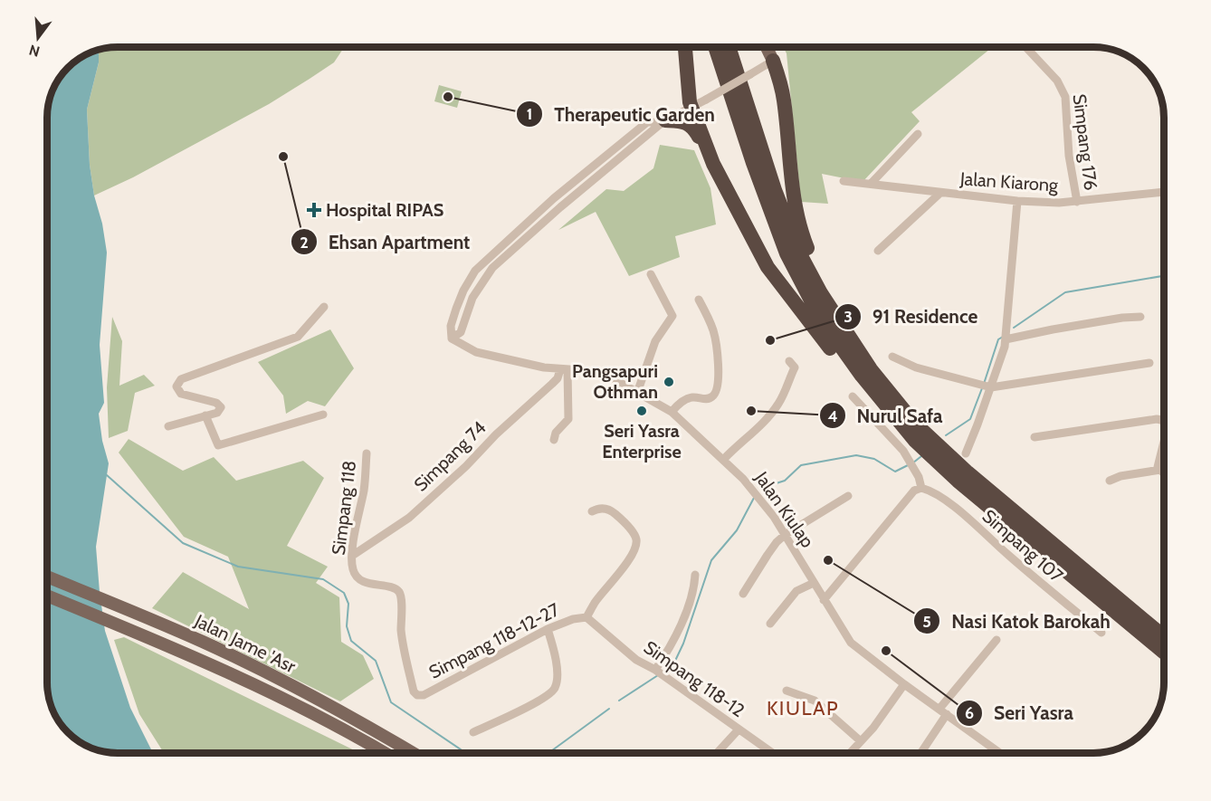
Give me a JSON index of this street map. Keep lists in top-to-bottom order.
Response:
{
  "streets": {
    "main road": ["Jalan Jame 'Asr"],
    "street": [
      "Simpang 176",
      "Jalan Kiarong",
      "Simpang 74",
      "Simpang 118",
      "Jalan Kiulap",
      "Simpang 107",
      "Simpang 118-12-27",
      "Simpang 118-12"
    ]
  },
  "crossings": [
    ["Simpang 176", "Jalan Kiarong"],
    ["Simpang 74", "Simpang 118"],
    ["Simpang 74", "Jalan Kiulap"],
    ["Simpang 118", "Simpang 118-12-27"],
    ["Simpang 118-12-27", "Simpang 118-12"]
  ],
  "districts": ["KIULAP"],
  "places": {
    "other": [
      "Therapeutic Garden",
      "Ehsan Apartment",
      "91 Residence",
      "Pangsapuri Othman",
      "Seri Yasra Enterprise",
      "Nurul Safa",
      "Nasi Katok Barokah",
      "Seri Yasra"
    ],
    "health": ["Hospital RIPAS"]
  },
  "north": "bottom"
}
